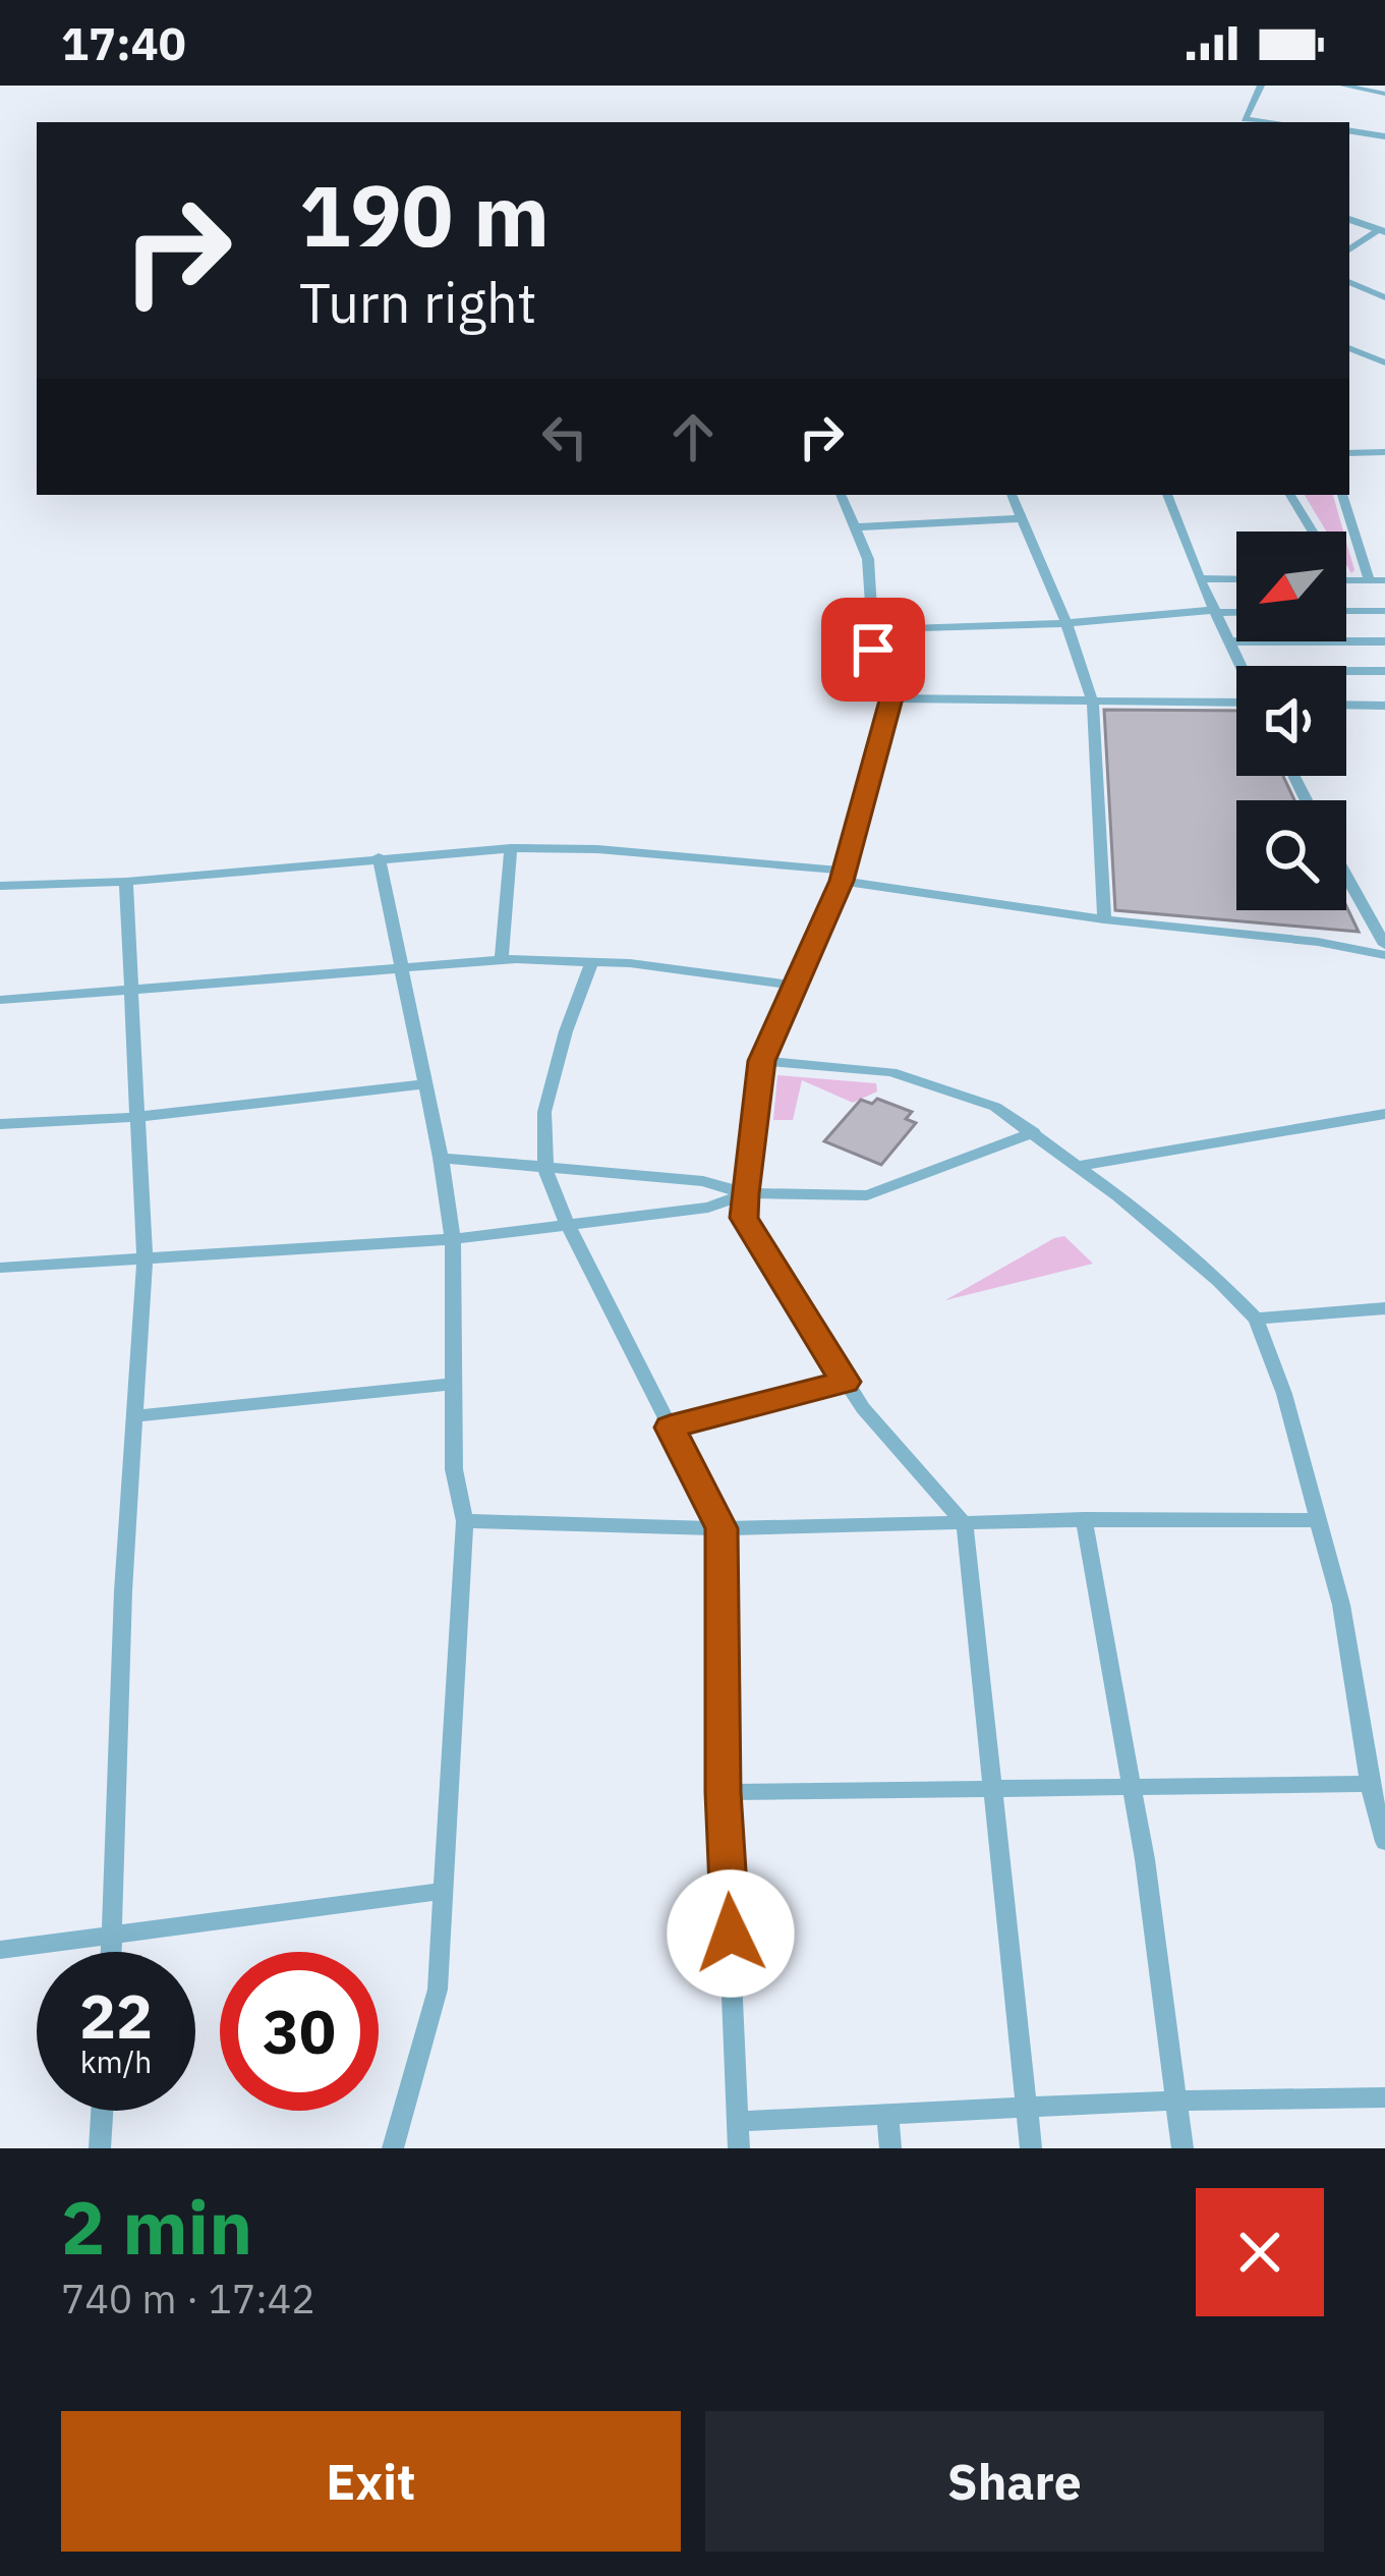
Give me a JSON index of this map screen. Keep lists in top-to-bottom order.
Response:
{
  "north": "bottom left",
  "page": {
    "status": "17:40",
    "turn": ["190 m", "Turn right"],
    "speed": "22 km/h",
    "limit": "30",
    "heading": ["2 min", "740 m · 17:42"],
    "buttons": ["Exit", "Share"]
  }
}
